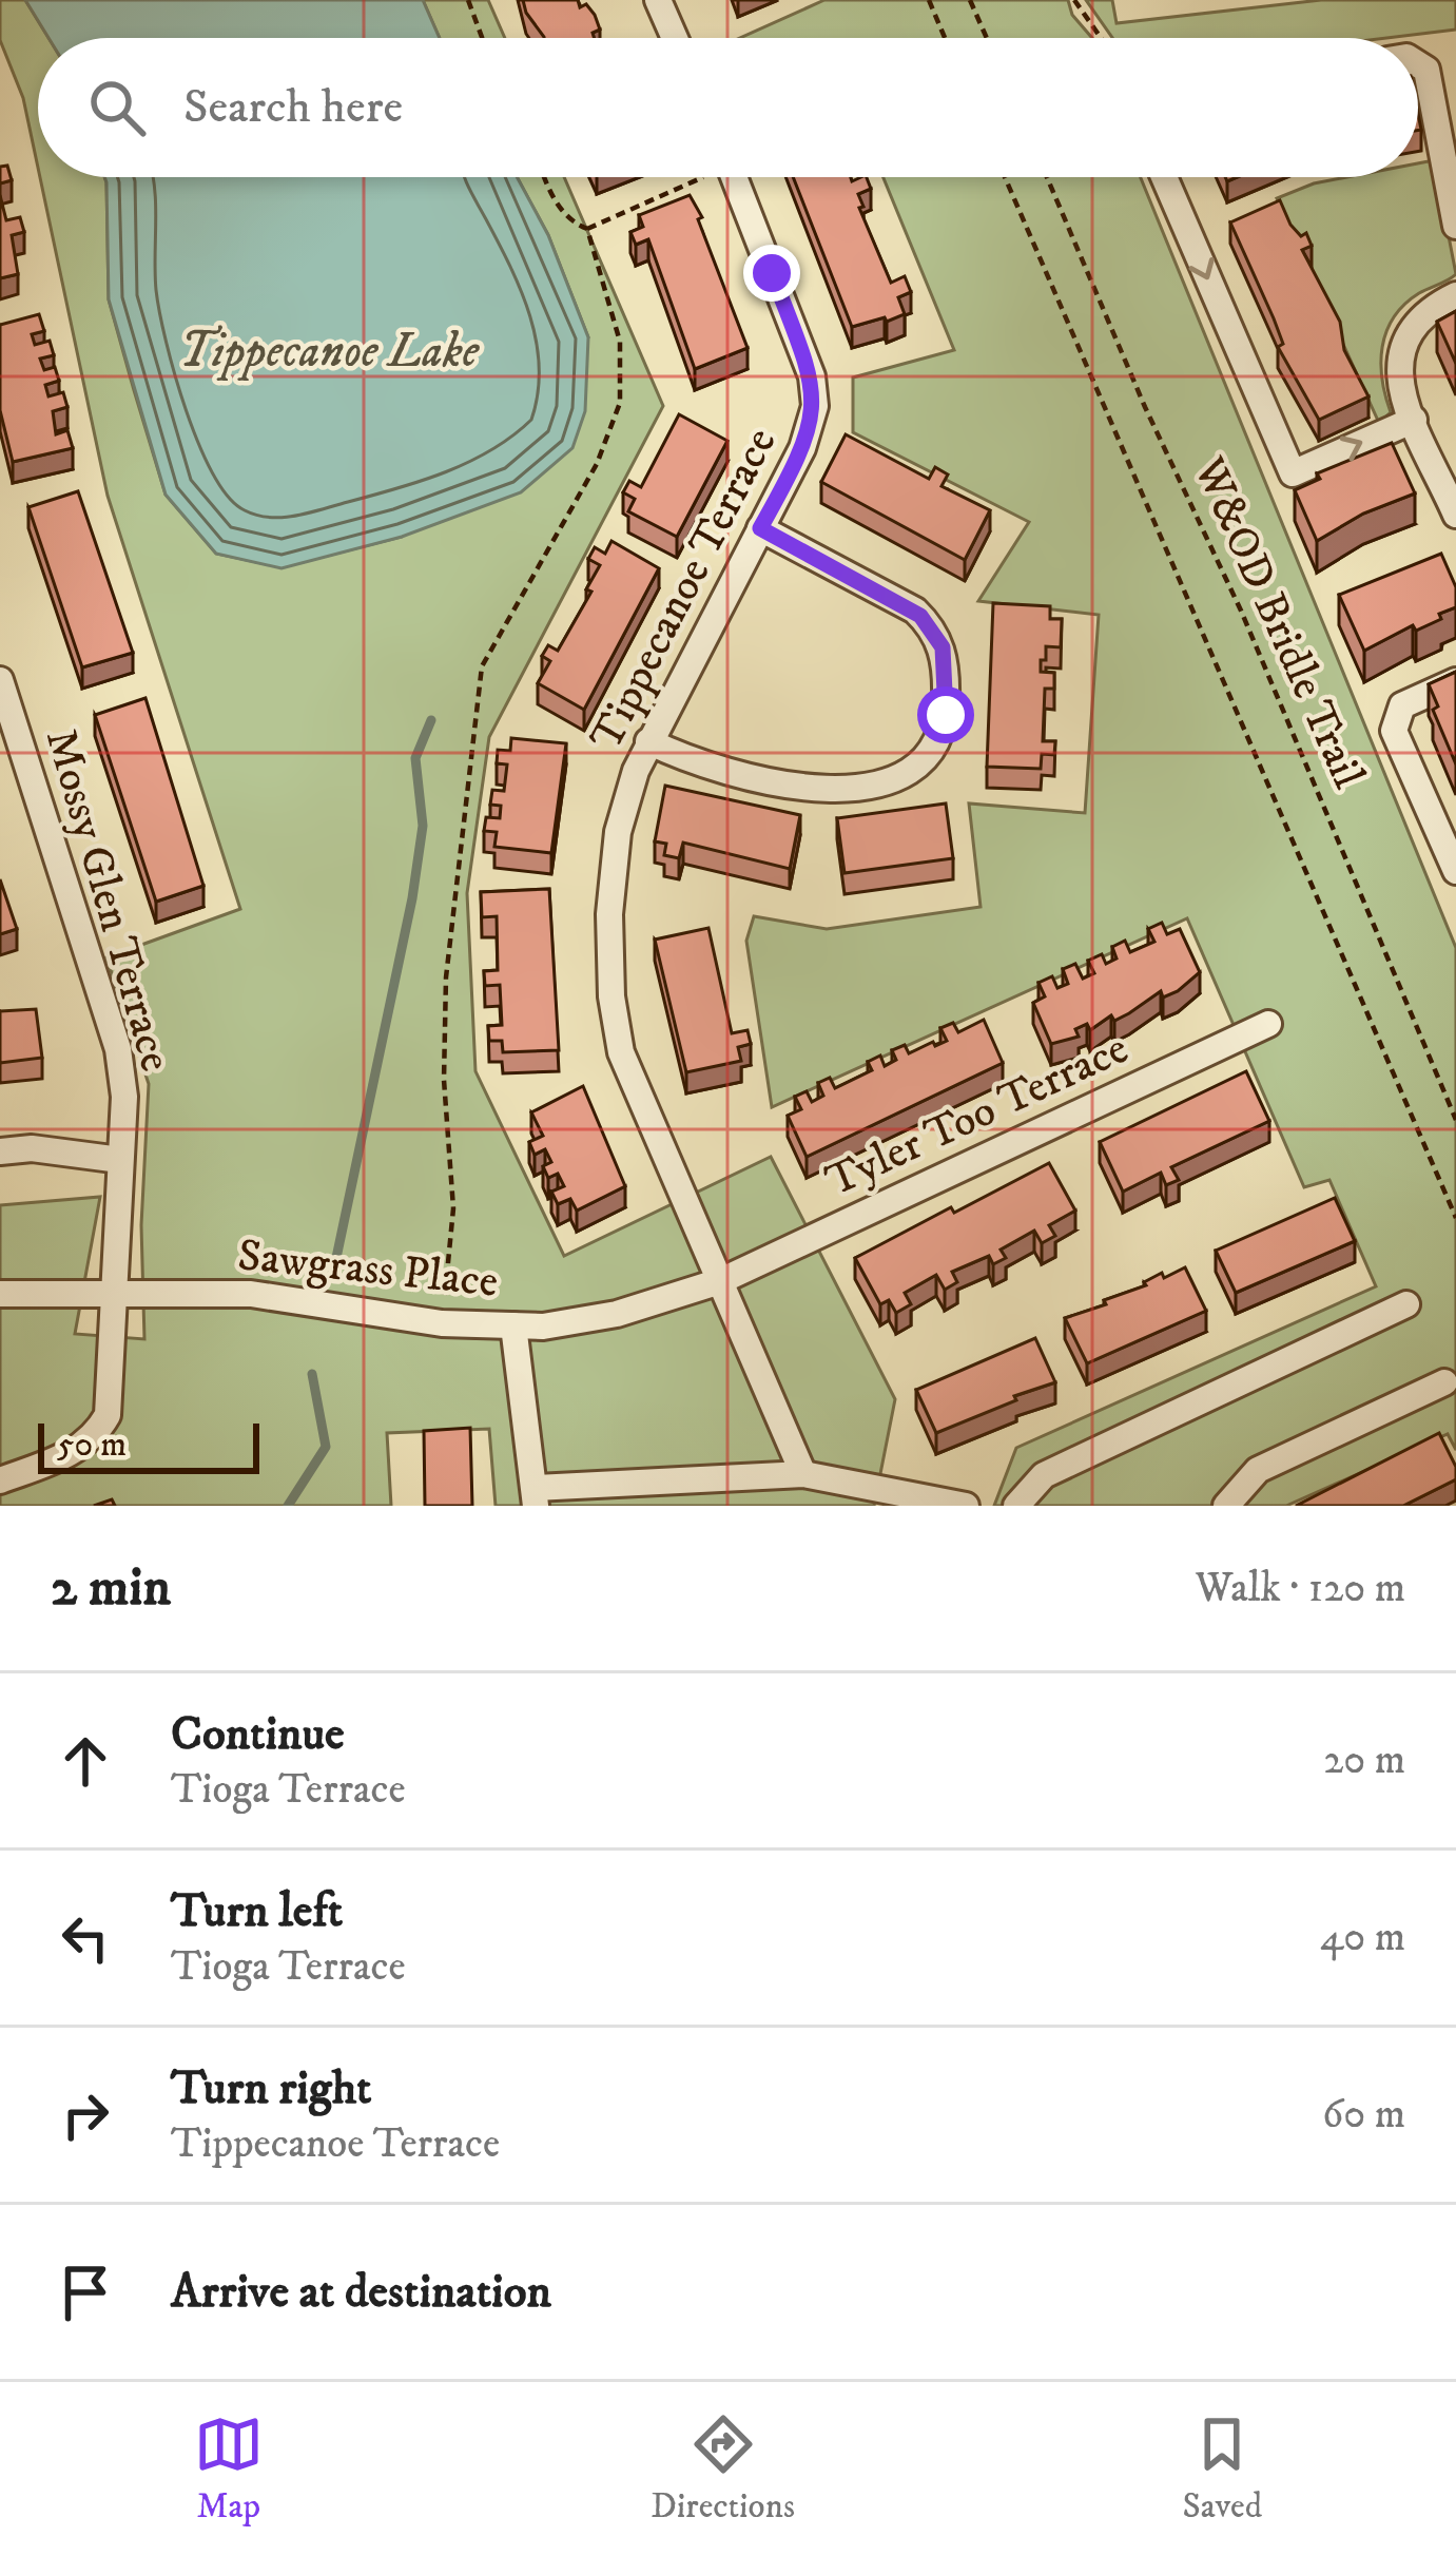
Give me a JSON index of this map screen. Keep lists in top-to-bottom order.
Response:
{
  "streets": {
    "street": [
      "Tippecanoe Terrace",
      "Mossy Glen Terrace",
      "Tyler Too Terrace",
      "Sawgrass Place"
    ],
    "path": ["W&OD Bridle Trail"]
  },
  "crossings": [
    ["Tippecanoe Terrace", "Tyler Too Terrace"],
    ["Tippecanoe Terrace", "Sawgrass Place"],
    ["Mossy Glen Terrace", "Sawgrass Place"],
    ["Tyler Too Terrace", "Sawgrass Place"]
  ],
  "water": ["Tippecanoe Lake"],
  "scale_bar": "50 m",
  "page": {
    "search": "Search here",
    "scale": "50 m",
    "heading": ["2 min", "Walk · 120 m"],
    "list": [
      ["Continue", "Tioga Terrace", "20 m"],
      ["Turn left", "Tioga Terrace", "40 m"],
      ["Turn right", "Tippecanoe Terrace", "60 m"],
      "Arrive at destination"
    ],
    "nav": ["Map", "Directions", "Saved"]
  }
}
